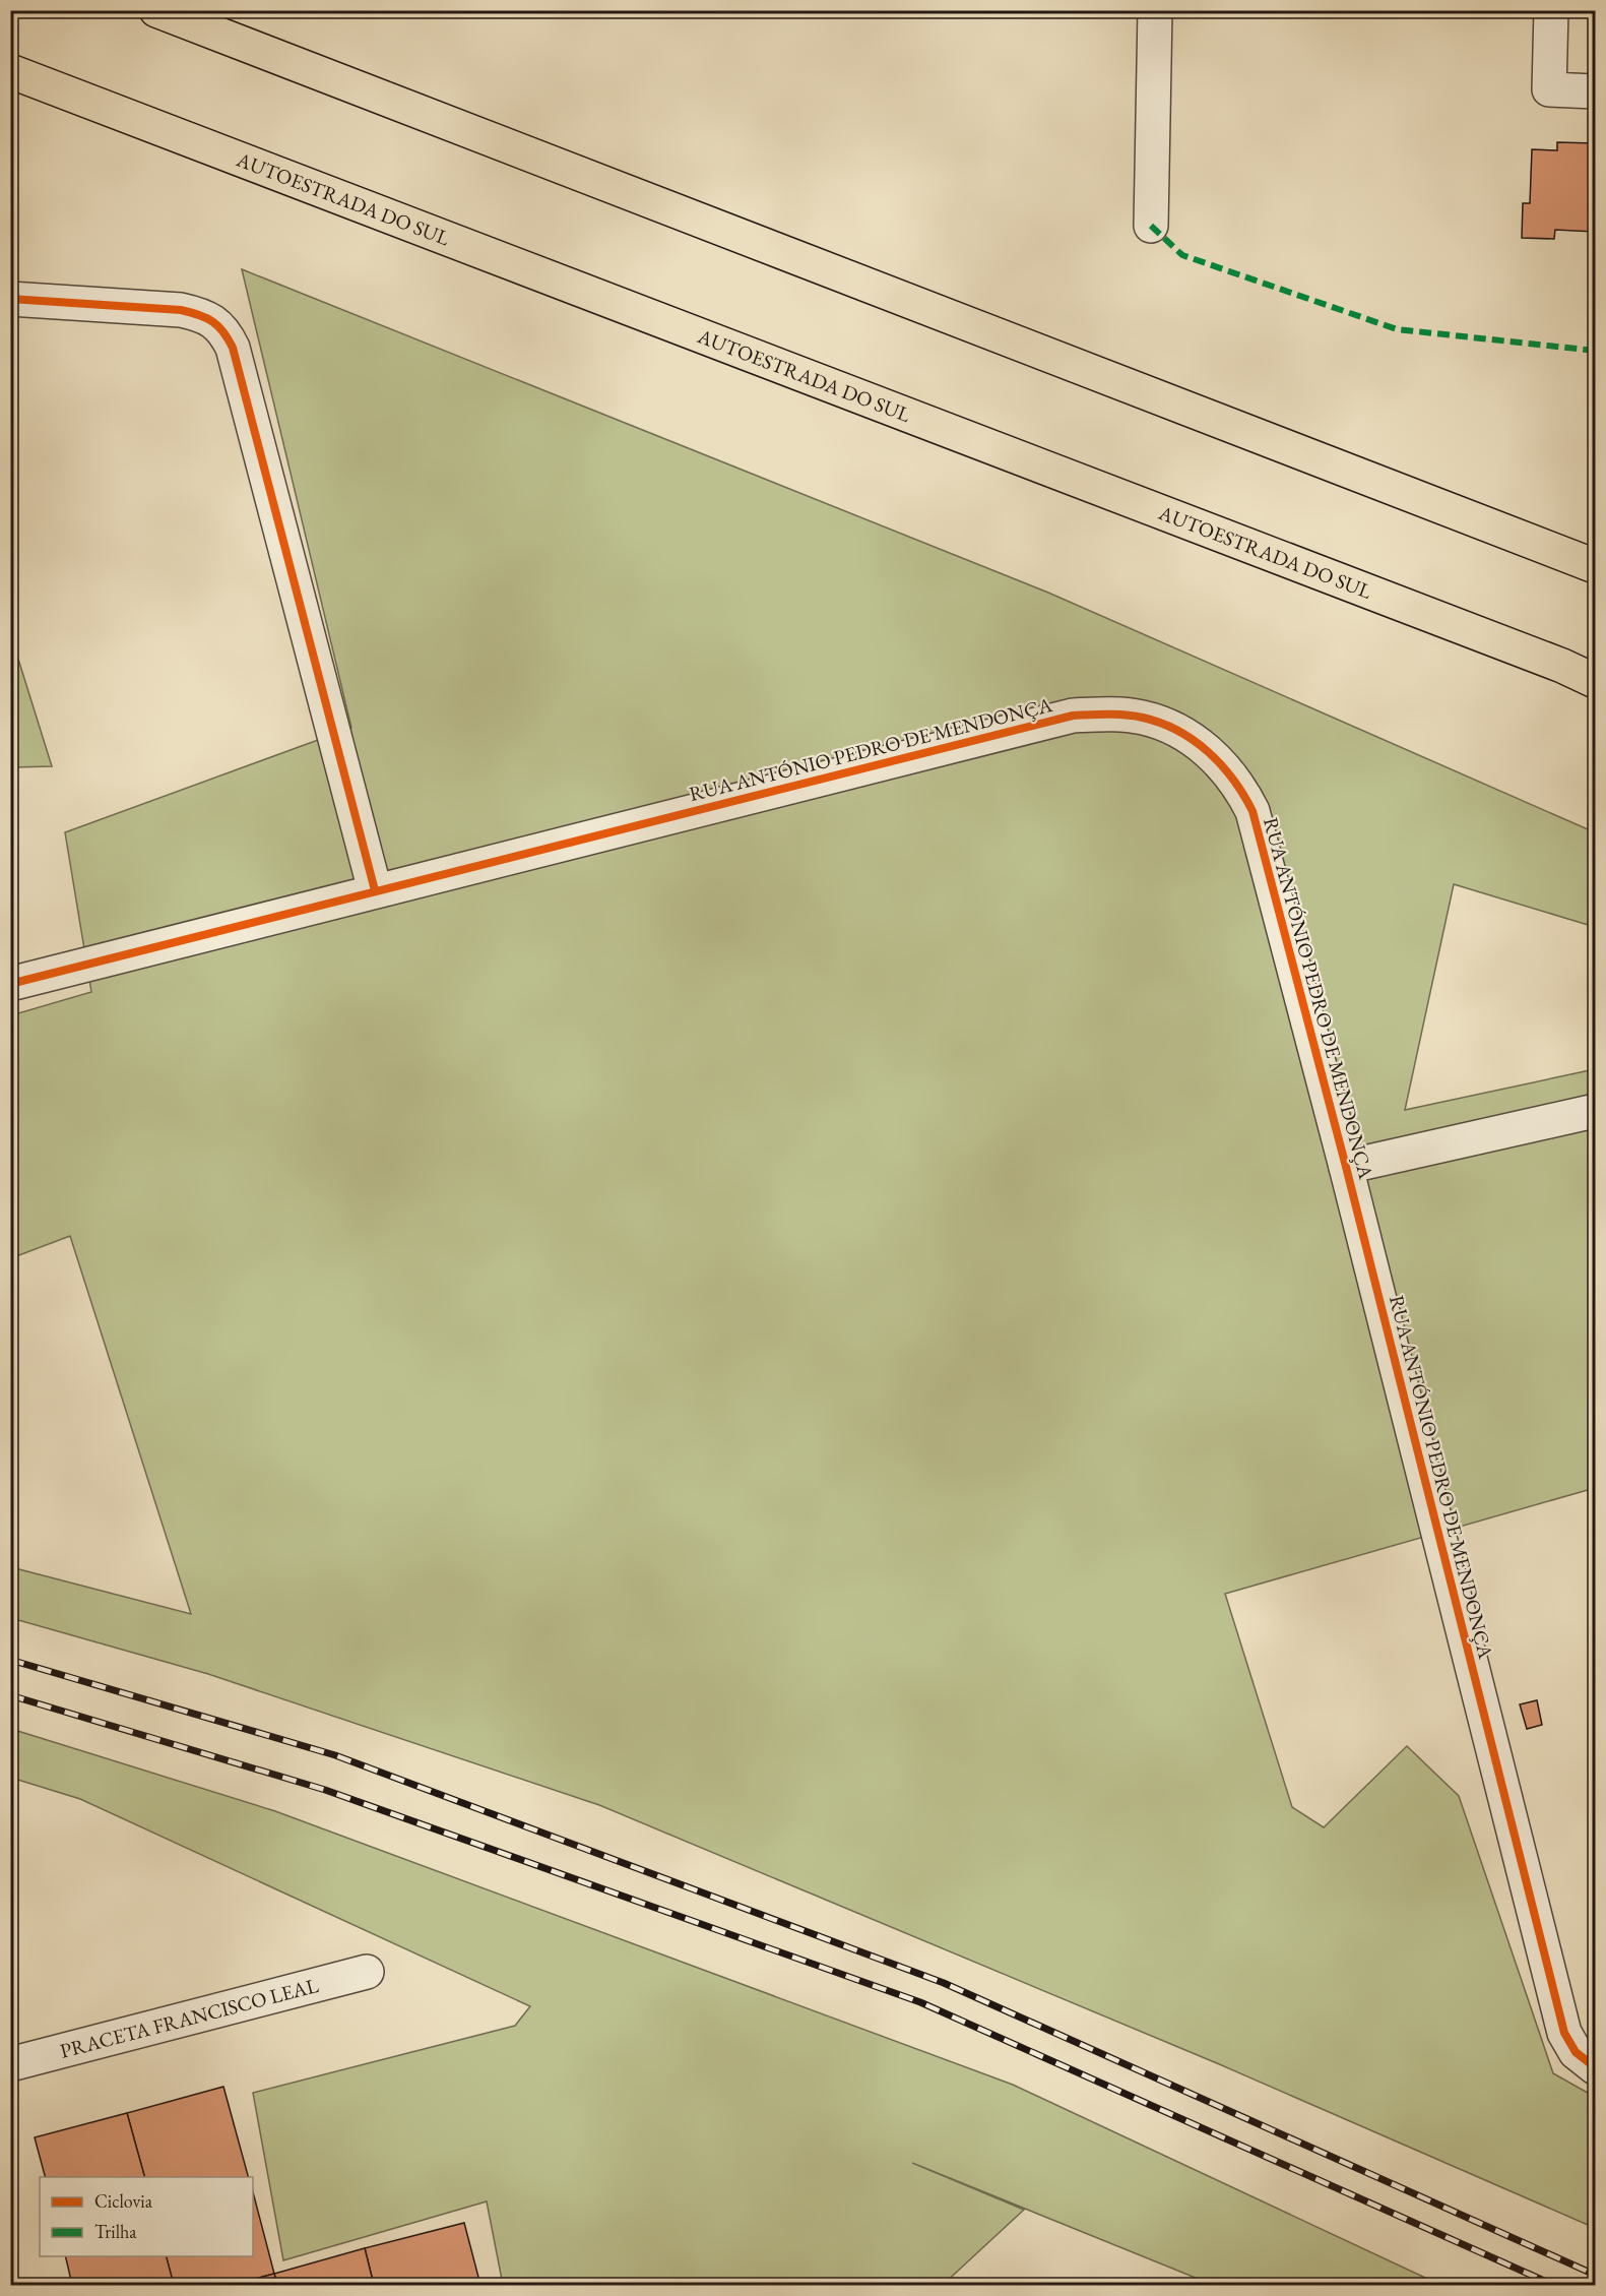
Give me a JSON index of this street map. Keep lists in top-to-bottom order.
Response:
{
  "streets": {
    "highway": ["AUTOESTRADA DO SUL"],
    "street": ["RUA ANTÓNIO PEDRO DE MENDONÇA", "PRACETA FRANCISCO LEAL"]
  },
  "legend": ["Ciclovia", "Trilha"]
}
